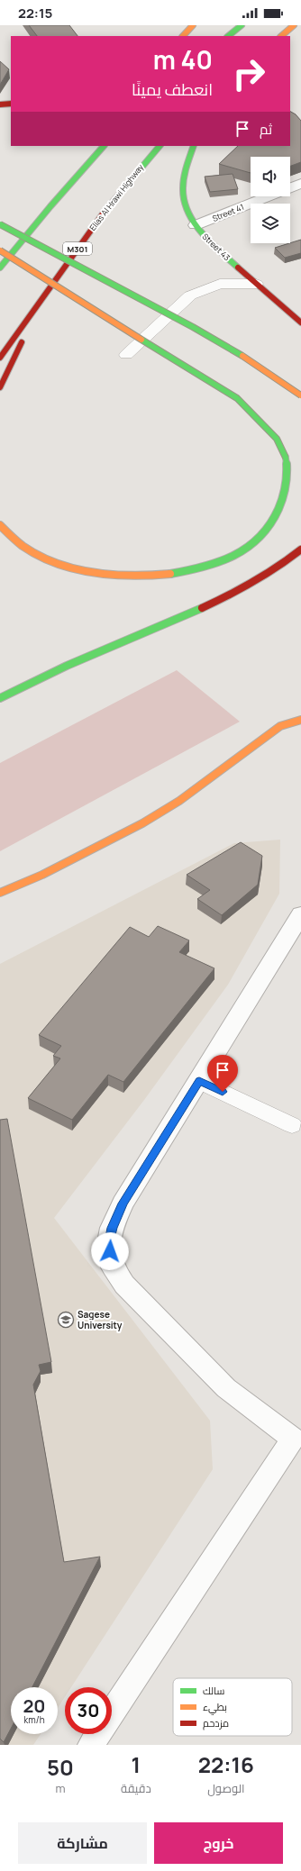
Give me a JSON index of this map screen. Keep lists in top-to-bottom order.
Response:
{
  "streets": {
    "main road": ["Elias Al Hrawi Highway", "Street 43", "M301"],
    "street": ["Street 41"]
  },
  "crossings": [
    ["Street 41", "Street 43"]
  ],
  "places": {
    "school or university": ["Sagese University"]
  },
  "legend": ["سالك", "بطيء", "مزدحم"],
  "page": {
    "status": "22:15",
    "turn": ["40 m", "انعطف يمينًا"],
    "then": "ثم",
    "speed": "20 km/h",
    "limit": "30",
    "eta": [
      "22:16",
      "الوصول",
      "1",
      "دقيقة",
      "50",
      "m"
    ],
    "buttons": ["خروج", "مشاركة"]
  }
}
